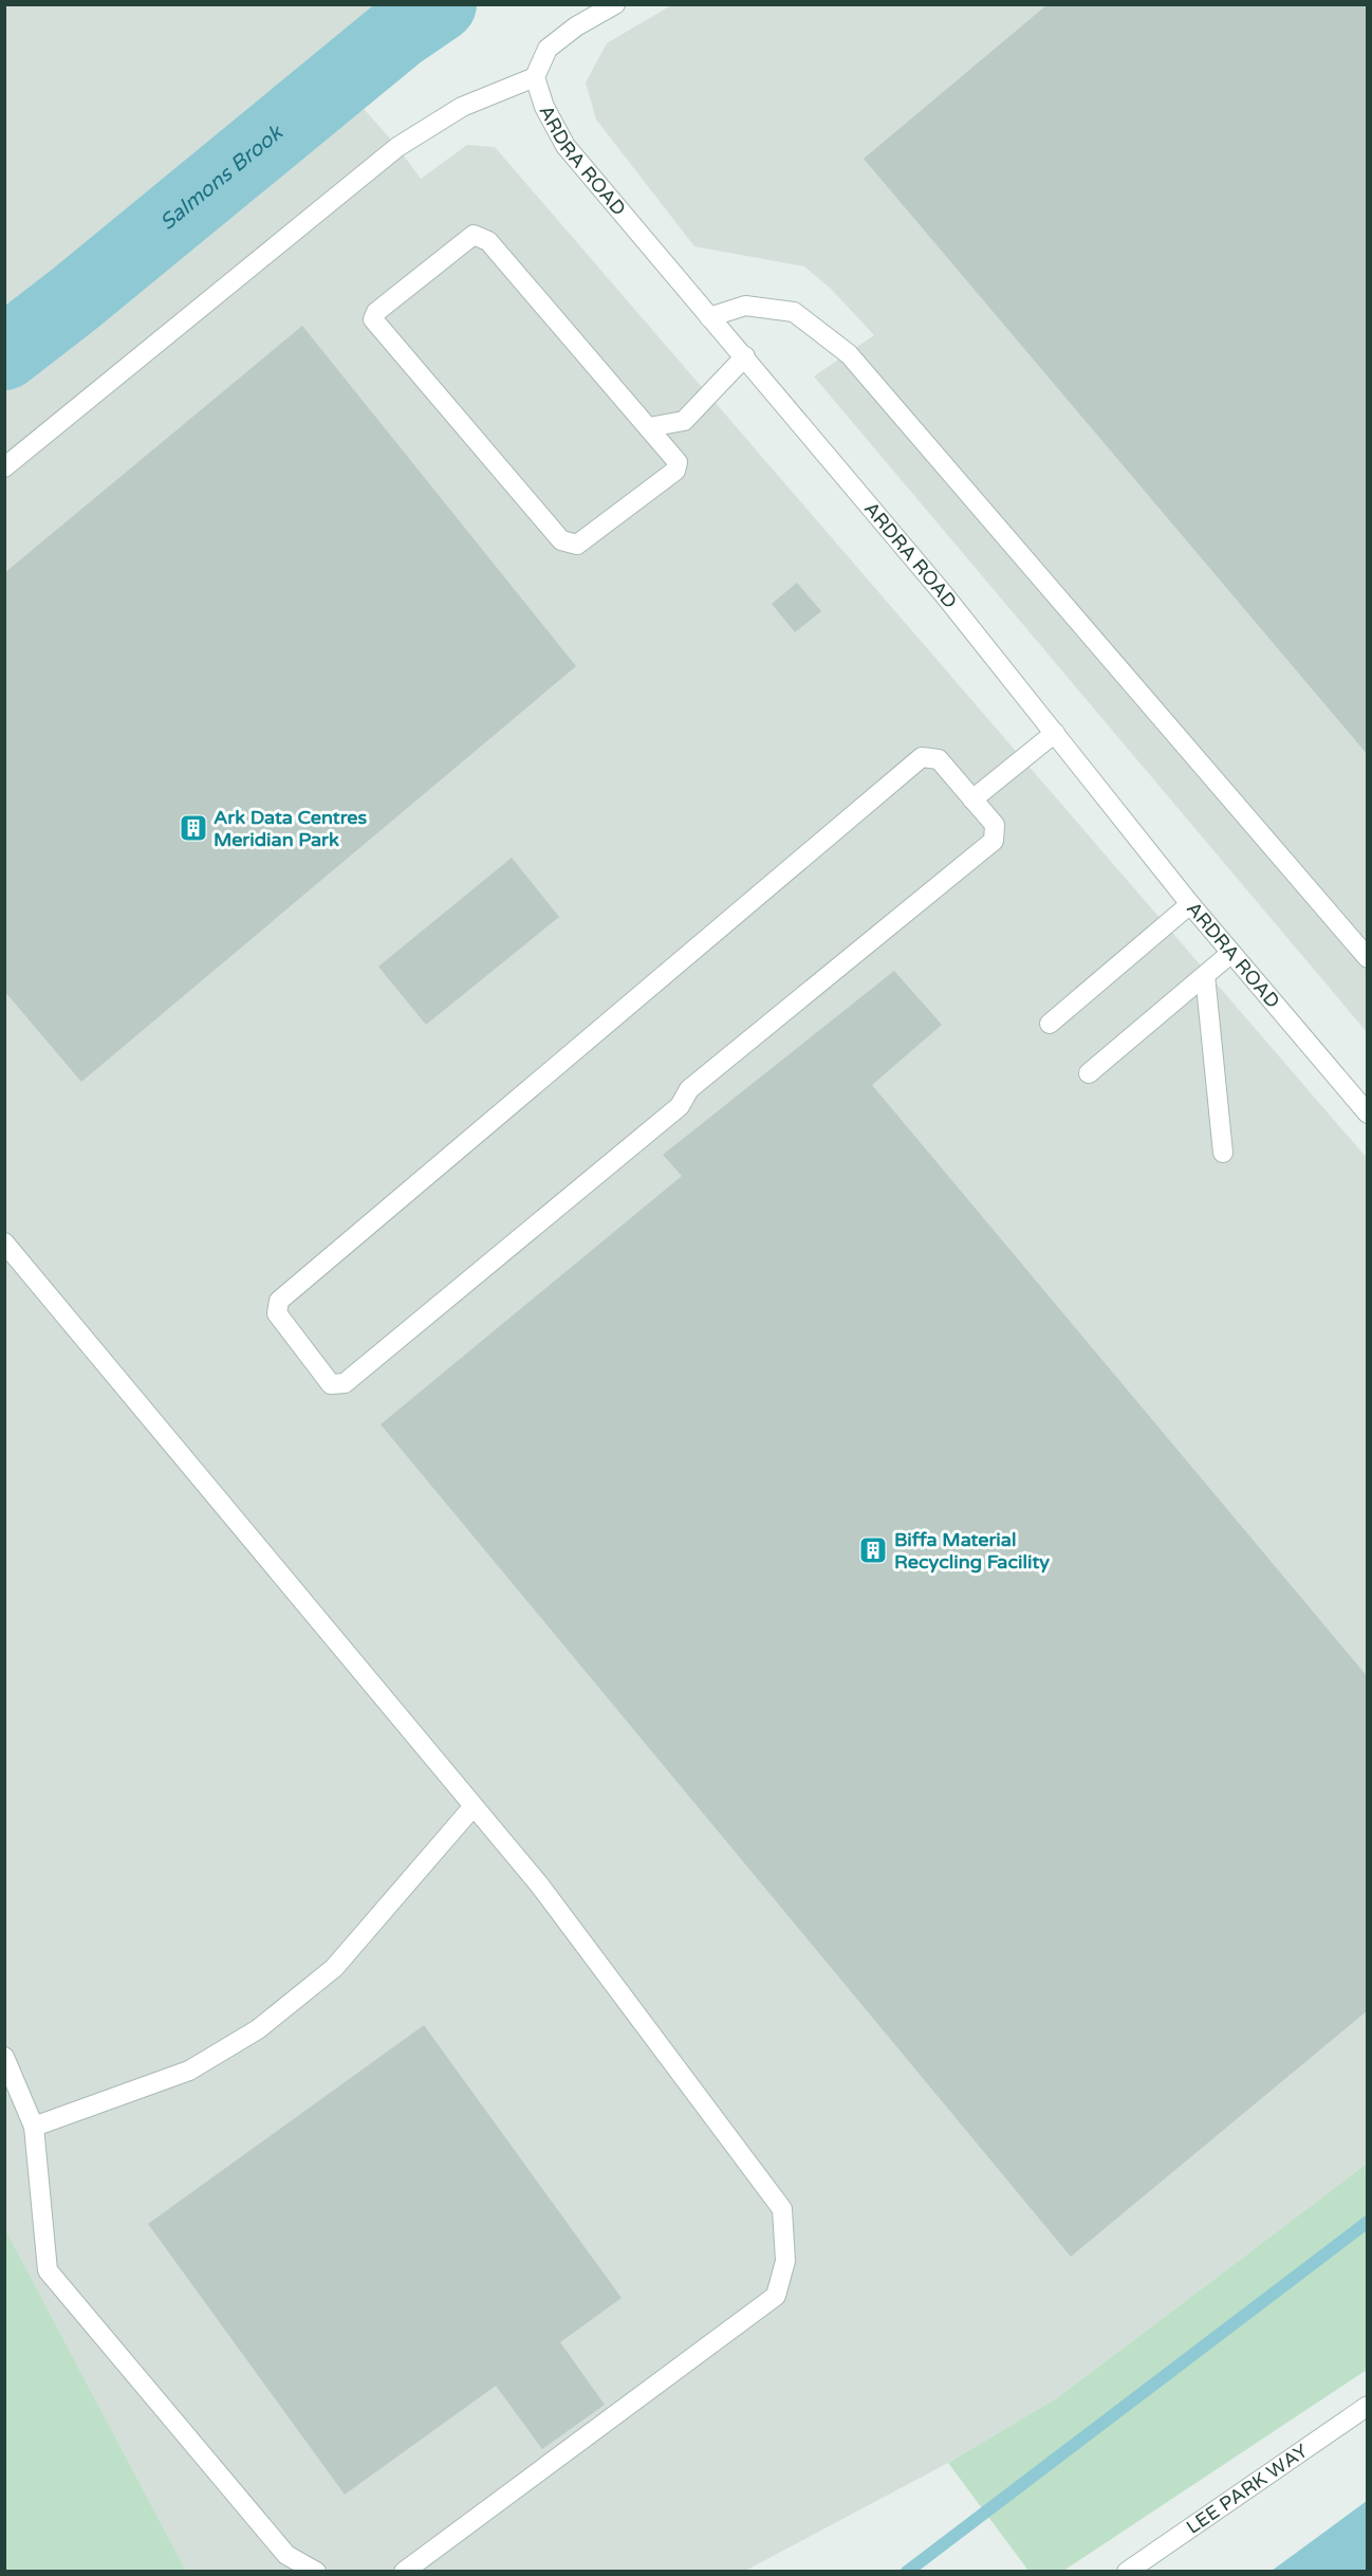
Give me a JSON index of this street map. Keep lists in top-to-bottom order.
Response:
{
  "streets": {
    "street": ["ARDRA ROAD", "LEE PARK WAY"]
  },
  "water": ["Salmons Brook"],
  "places": {
    "building": ["Ark Data Centres Meridian Park", "Biffa Material Recycling Facility"]
  }
}
